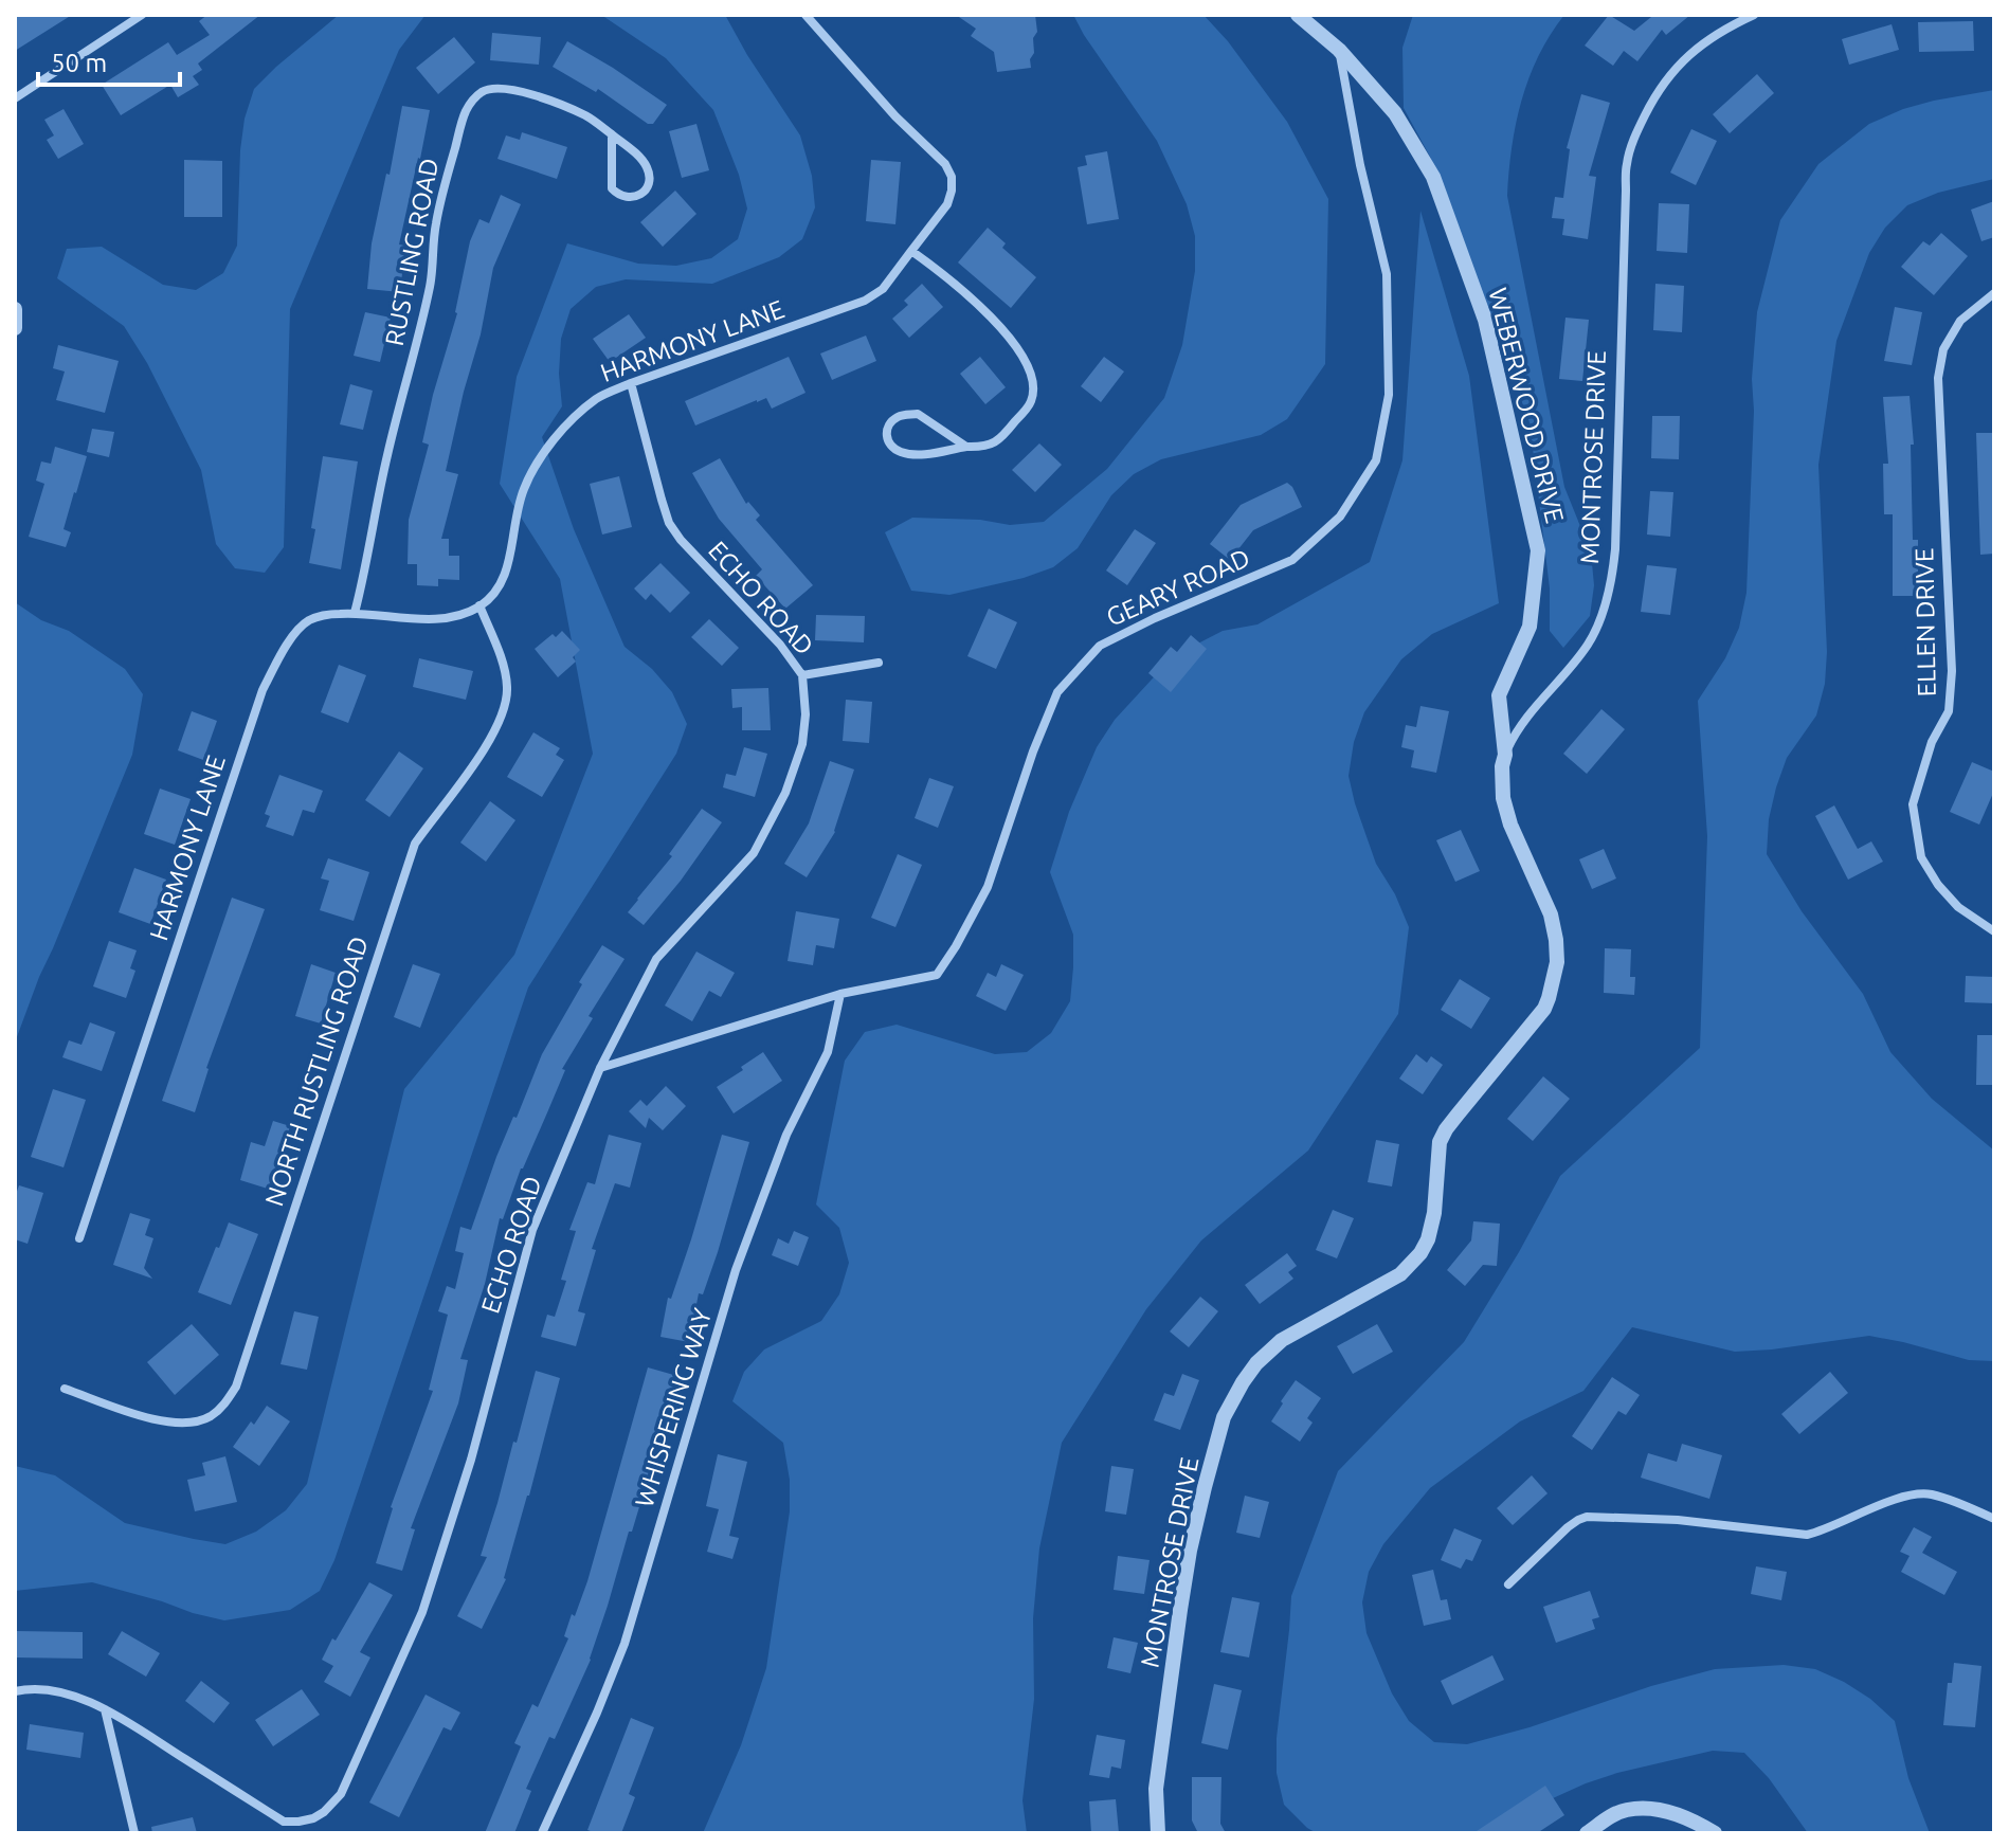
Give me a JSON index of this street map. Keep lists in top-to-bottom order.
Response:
{
  "streets": {
    "street": [
      "RUSTLING ROAD",
      "HARMONY LANE",
      "WEBERWOOD DRIVE",
      "MONTROSE DRIVE",
      "GEARY ROAD",
      "ECHO ROAD",
      "ELLEN DRIVE",
      "NORTH RUSTLING ROAD",
      "WHISPERING WAY"
    ]
  },
  "crossings": [
    ["RUSTLING ROAD", "HARMONY LANE"],
    ["HARMONY LANE", "ECHO ROAD"],
    ["HARMONY LANE", "NORTH RUSTLING ROAD"],
    ["WEBERWOOD DRIVE", "MONTROSE DRIVE"],
    ["WEBERWOOD DRIVE", "GEARY ROAD"],
    ["GEARY ROAD", "ECHO ROAD"],
    ["GEARY ROAD", "WHISPERING WAY"]
  ],
  "scale_bar": "50 m"
}
